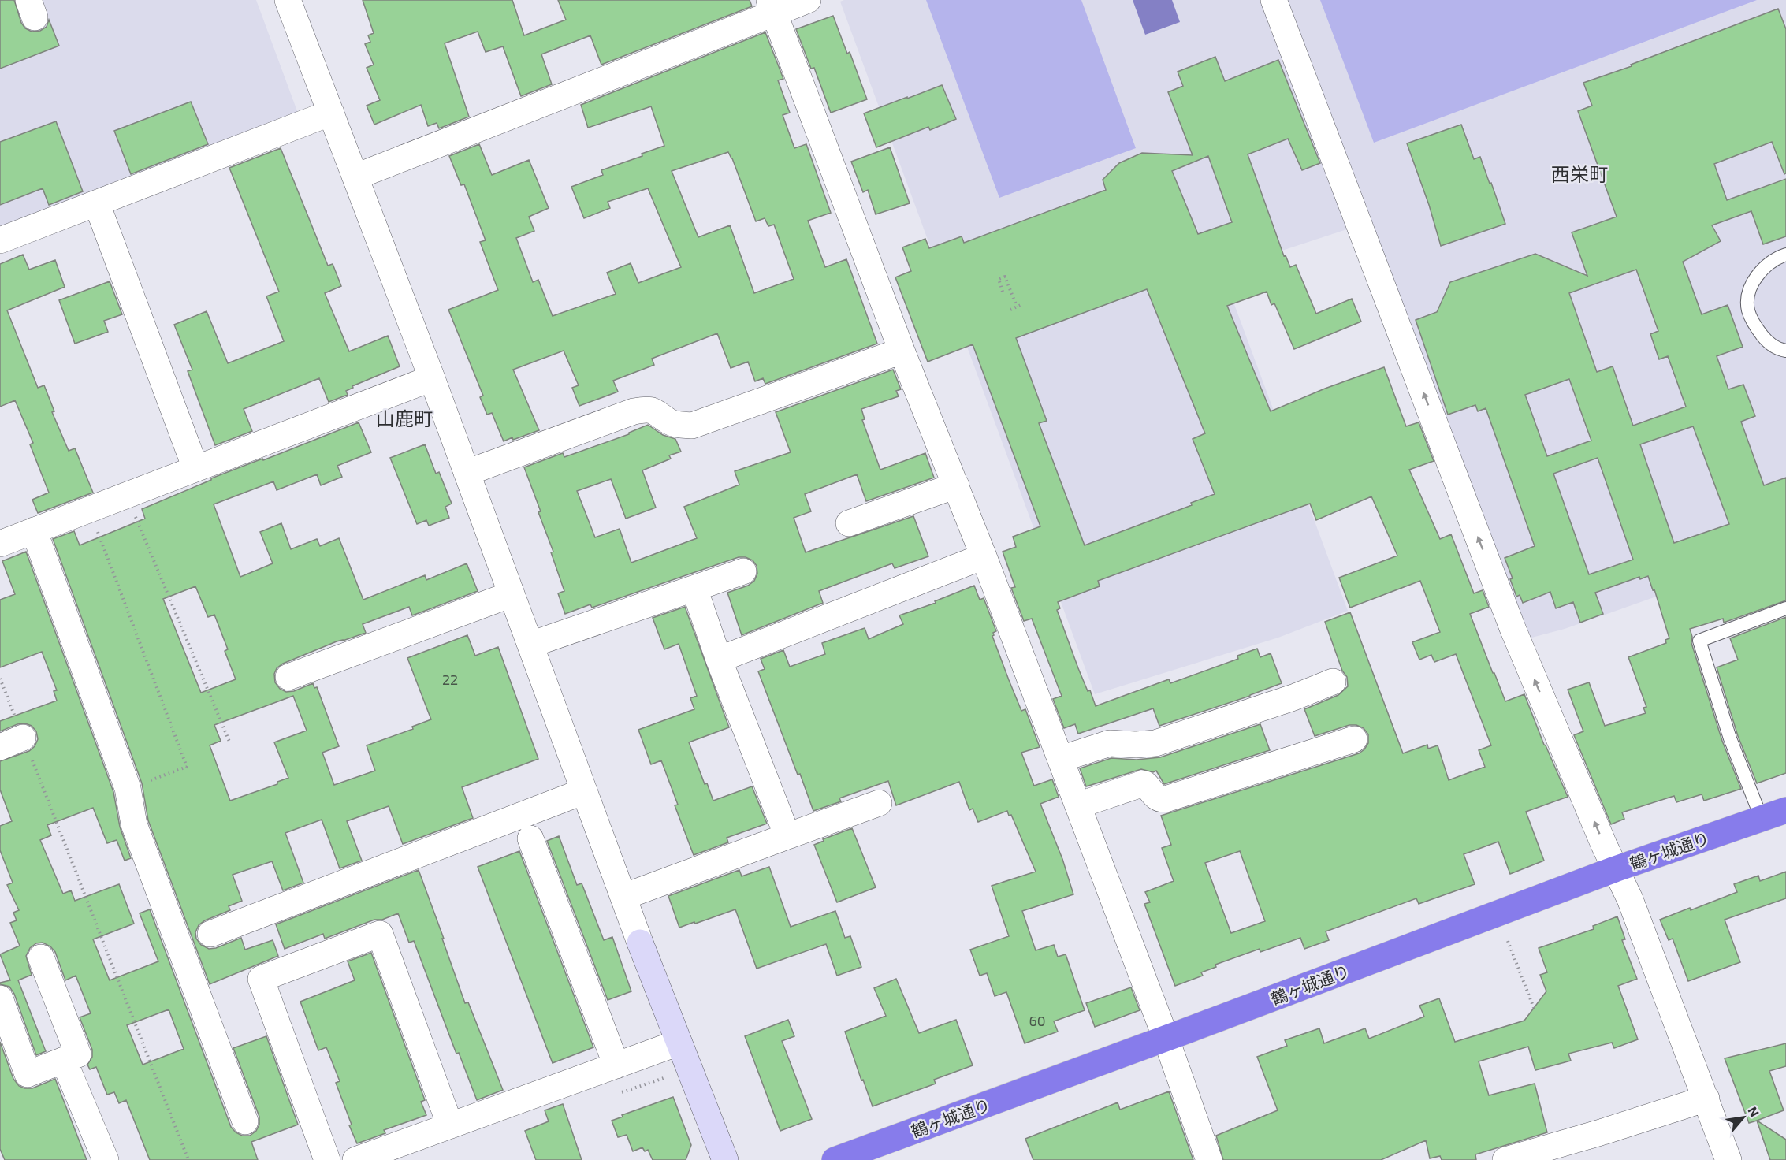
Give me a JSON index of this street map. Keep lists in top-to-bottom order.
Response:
{
  "streets": {
    "highway": ["鶴ヶ城通り"]
  },
  "districts": ["西栄町", "山鹿町"],
  "house_numbers": ["22", "60"],
  "north": "top right"
}
